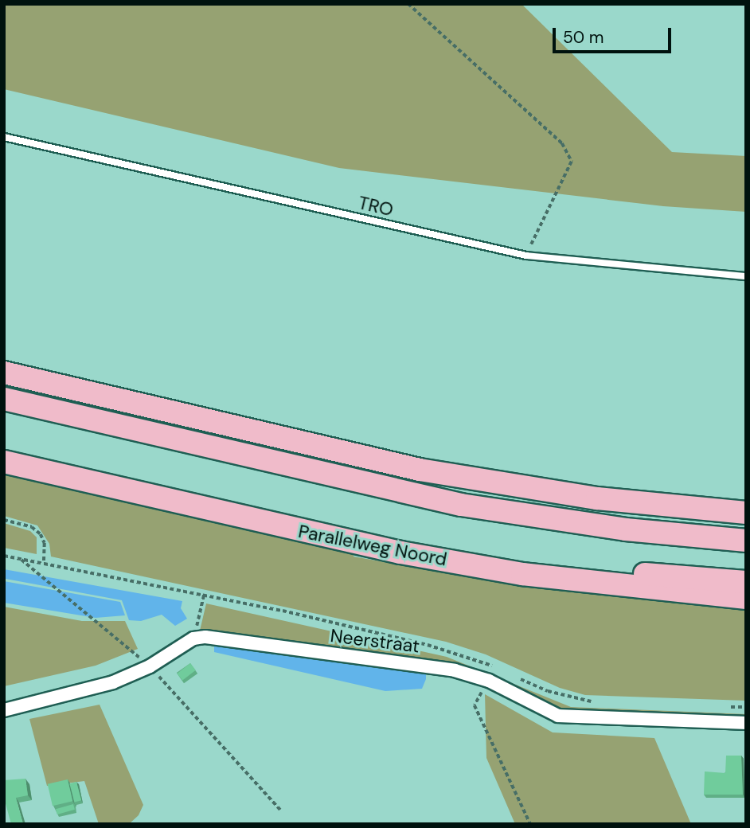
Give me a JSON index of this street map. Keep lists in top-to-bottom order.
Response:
{
  "streets": {
    "highway": ["Parallelweg Noord"],
    "street": ["Neerstraat"],
    "lane": ["TRO"]
  },
  "scale_bar": "50 m"
}
